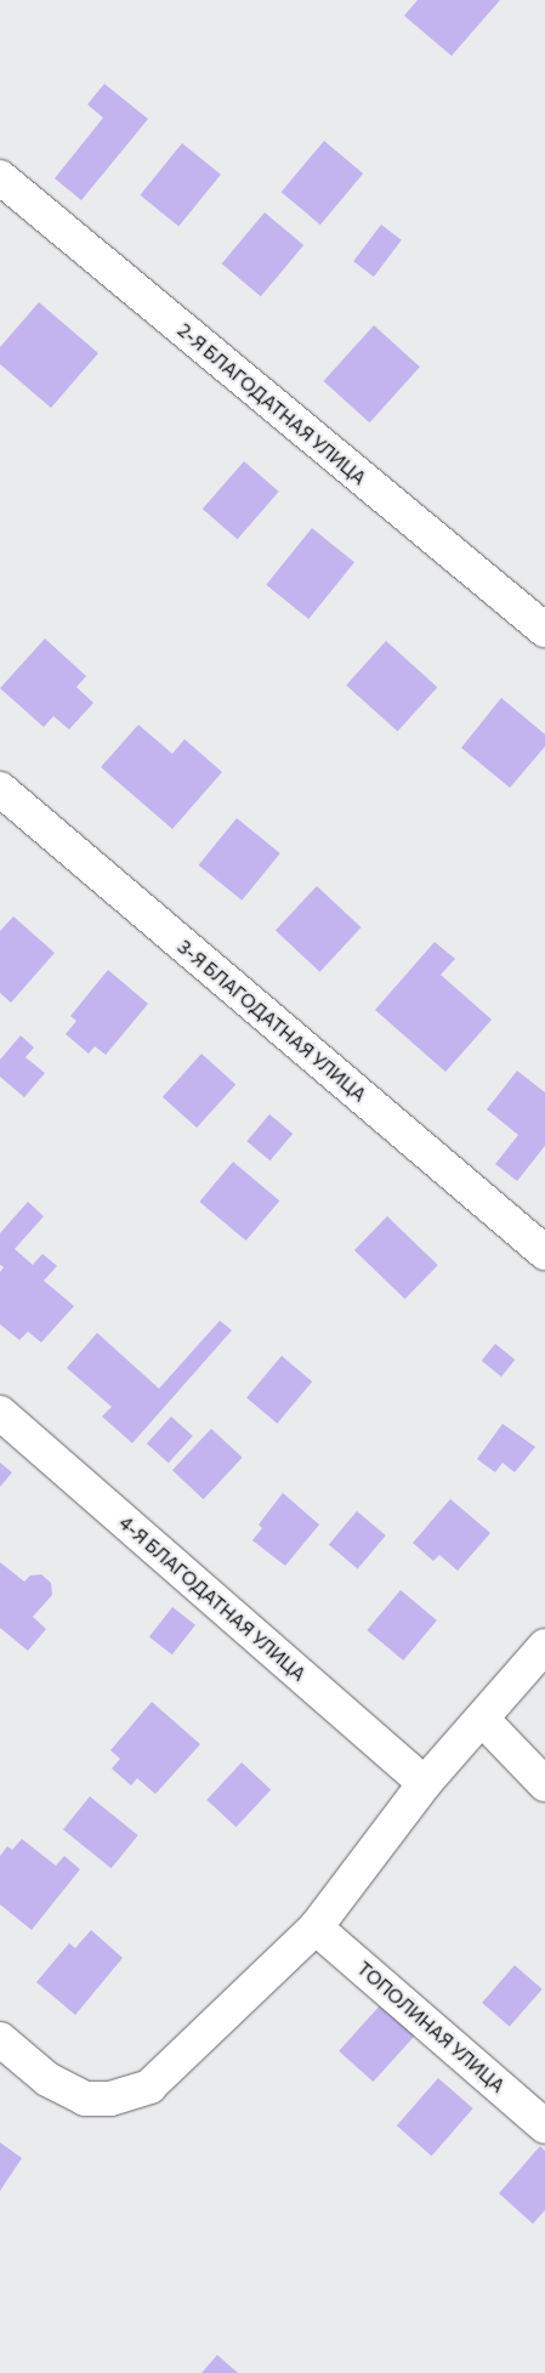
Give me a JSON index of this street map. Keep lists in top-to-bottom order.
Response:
{
  "streets": {
    "street": [
      "2-Я БЛАГОДАТНАЯ УЛИЦА",
      "3-Я БЛАГОДАТНАЯ УЛИЦА",
      "4-Я БЛАГОДАТНАЯ УЛИЦА",
      "ТОПОЛИНАЯ УЛИЦА"
    ]
  }
}
